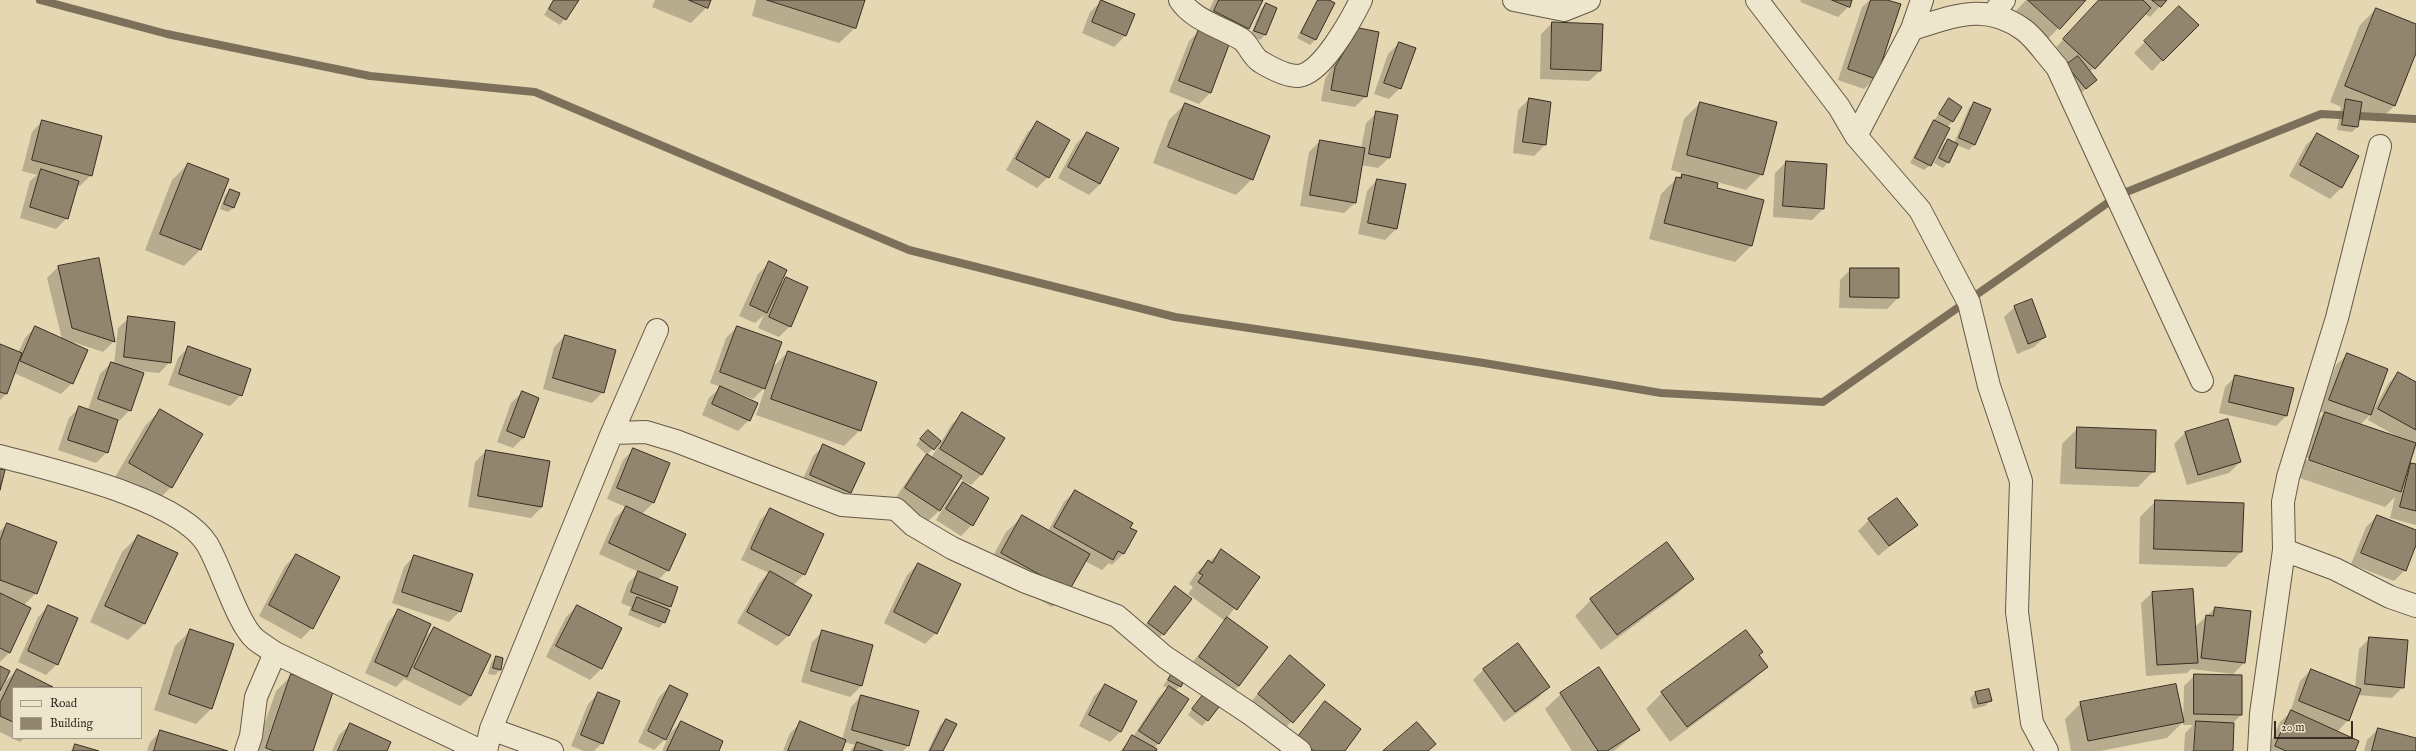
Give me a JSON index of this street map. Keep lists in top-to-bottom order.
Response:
{
  "legend": ["Road", "Building"],
  "scale_bar": "20 m"
}
